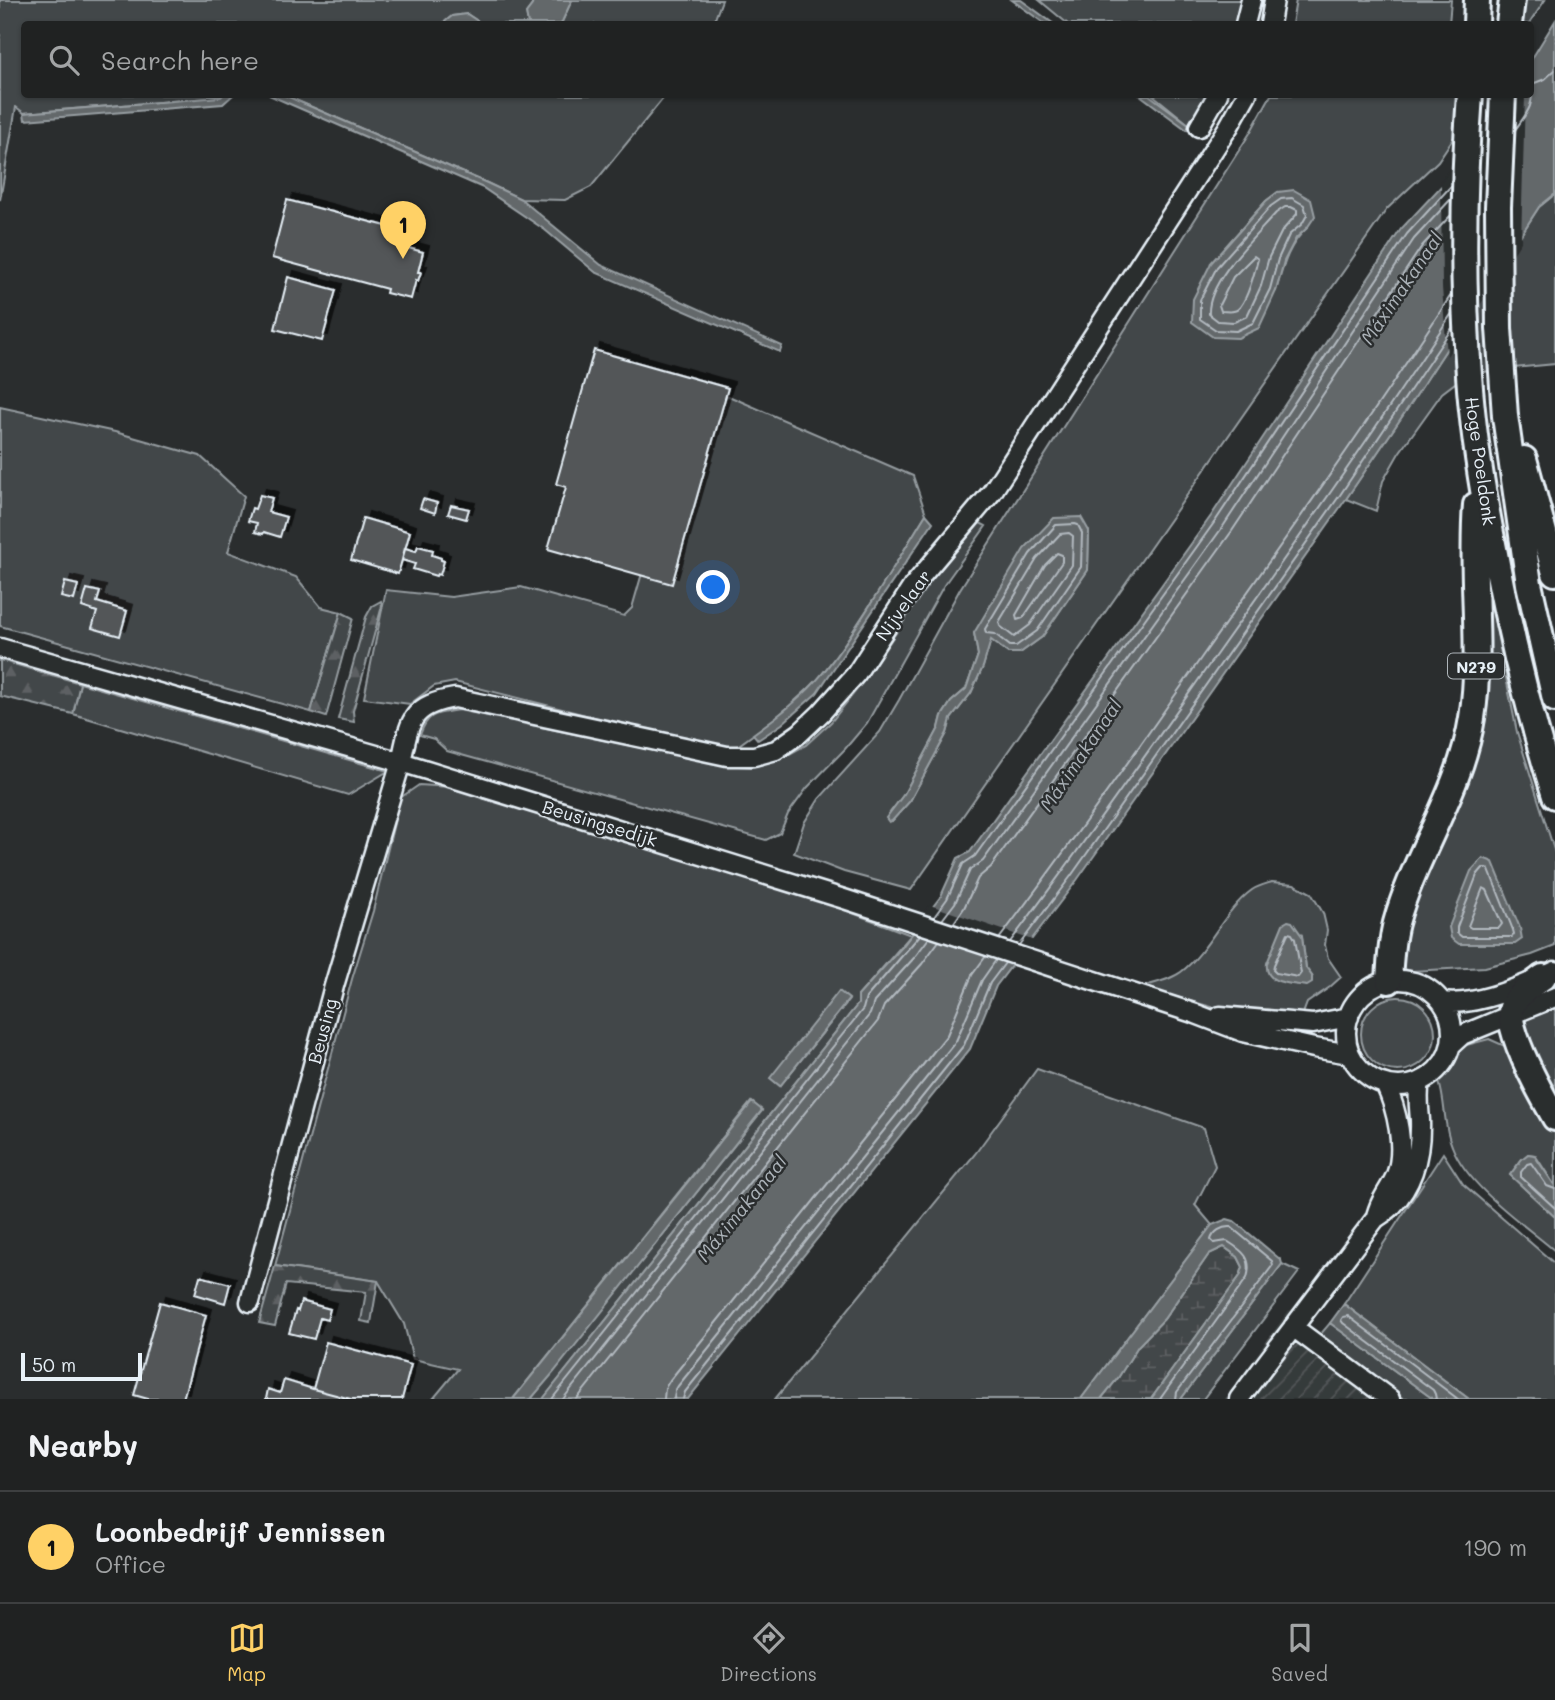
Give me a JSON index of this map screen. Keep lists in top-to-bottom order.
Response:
{
  "streets": {
    "highway": ["Hoge Poeldonk", "N279"],
    "street": ["Nijvelaar", "Beusingsedijk", "Beusing"]
  },
  "crossings": [
    ["Hoge Poeldonk", "N279"],
    ["Nijvelaar", "Beusingsedijk"],
    ["Nijvelaar", "Beusing"],
    ["N279", "Beusingsedijk"],
    ["Beusingsedijk", "Beusing"]
  ],
  "water": ["Máximakanaal"],
  "scale_bar": "50 m",
  "page": {
    "search": "Search here",
    "pins": "1",
    "scale": "50 m",
    "heading": "Nearby",
    "list": [
      {
        "mark": "1",
        "name": "Loonbedrijf Jennissen",
        "note": "Office",
        "value": "190 m"
      }
    ],
    "nav": ["Map", "Directions", "Saved"]
  }
}
